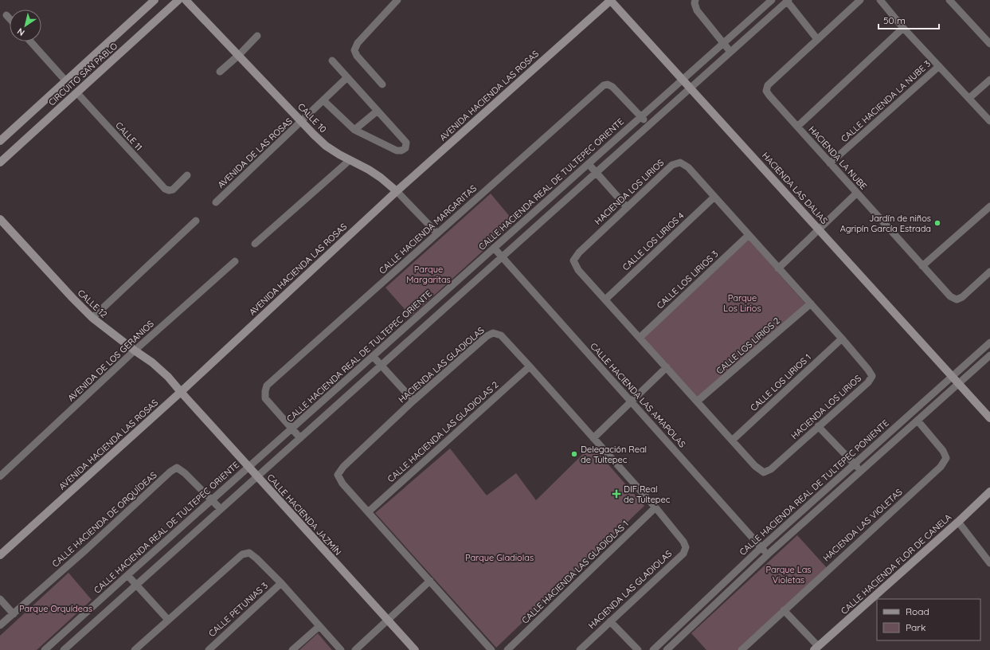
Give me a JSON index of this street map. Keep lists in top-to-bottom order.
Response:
{
  "streets": {
    "street": [
      "CIRCUITO SAN PABLO",
      "AVENIDA HACIENDA LAS ROSAS",
      "CALLE HACIENDA LA NUBE 3",
      "CALLE 10",
      "CALLE 11",
      "AVENIDA DE LAS ROSAS",
      "HACIENDA LA NUBE",
      "CALLE HACIENDA REAL DE TULTEPEC ORIENTE",
      "HACIENDA LAS DALIAS",
      "HACIENDA LOS LIRIOS",
      "CALLE HACIENDA MARGARITAS",
      "CALLE LOS LIRIOS 4",
      "CALLE LOS LIRIOS 3",
      "CALLE 12",
      "CALLE LOS LIRIOS 2",
      "AVENIDA DE LOS GERANIOS",
      "HACIENDA LAS GLADIOLAS",
      "CALLE LOS LIRIOS 1",
      "CALLE HACIENDA LAS AMAPOLAS",
      "CALLE HACIENDA LAS GLADIOLAS 2",
      "CALLE HACIENDA REAL DE TULTEPEC PONIENTE",
      "CALLE HACIENDA JAZMÍN",
      "CALLE HACIENDA DE ORQUÍDEAS",
      "HACIENDA LAS VIOLETAS",
      "CALLE HACIENDA FLOR DE CANELA",
      "CALLE HACIENDA LAS GLADIOLAS 1",
      "CALLE PETUNIAS 3"
    ]
  },
  "crossings": [
    ["CIRCUITO SAN PABLO", "CALLE 11"],
    ["AVENIDA HACIENDA LAS ROSAS", "CALLE 10"],
    ["AVENIDA HACIENDA LAS ROSAS", "HACIENDA LAS DALIAS"],
    ["AVENIDA HACIENDA LAS ROSAS", "CALLE 12"],
    ["AVENIDA HACIENDA LAS ROSAS", "CALLE HACIENDA JAZMÍN"],
    ["CALLE HACIENDA LA NUBE 3", "HACIENDA LA NUBE"],
    ["CALLE 10", "AVENIDA DE LAS ROSAS"],
    ["CALLE 10", "CALLE HACIENDA MARGARITAS"],
    ["CALLE HACIENDA REAL DE TULTEPEC ORIENTE", "HACIENDA LAS DALIAS"],
    ["CALLE HACIENDA REAL DE TULTEPEC ORIENTE", "CALLE HACIENDA MARGARITAS"],
    ["CALLE HACIENDA REAL DE TULTEPEC ORIENTE", "CALLE HACIENDA LAS AMAPOLAS"],
    ["CALLE HACIENDA REAL DE TULTEPEC ORIENTE", "CALLE HACIENDA JAZMÍN"],
    ["CALLE HACIENDA REAL DE TULTEPEC ORIENTE", "CALLE HACIENDA DE ORQUÍDEAS"],
    ["HACIENDA LAS DALIAS", "CALLE HACIENDA REAL DE TULTEPEC PONIENTE"],
    ["HACIENDA LOS LIRIOS", "CALLE LOS LIRIOS 4"],
    ["HACIENDA LOS LIRIOS", "CALLE LOS LIRIOS 3"],
    ["HACIENDA LOS LIRIOS", "CALLE LOS LIRIOS 2"],
    ["HACIENDA LOS LIRIOS", "CALLE LOS LIRIOS 1"],
    ["CALLE 12", "AVENIDA DE LOS GERANIOS"],
    ["CALLE 12", "CALLE HACIENDA JAZMÍN"],
    ["HACIENDA LAS GLADIOLAS", "CALLE HACIENDA LAS GLADIOLAS 2"],
    ["HACIENDA LAS GLADIOLAS", "CALLE HACIENDA LAS GLADIOLAS 1"],
    ["CALLE HACIENDA LAS AMAPOLAS", "CALLE HACIENDA REAL DE TULTEPEC PONIENTE"]
  ],
  "parks": [
    "Parque Margaritas",
    "Parque Los Lirios",
    "Parque Gladiolas",
    "Parque Las Violetas",
    "Parque Orquídeas"
  ],
  "places": {
    "other": ["Jardín de niños Agripín García Estrada", "Delegación Real de Tultepec"],
    "health": ["DIF Real de Tultepec"]
  },
  "legend": ["Road", "Park"],
  "scale_bar": "50 m",
  "north": "bottom left"
}
